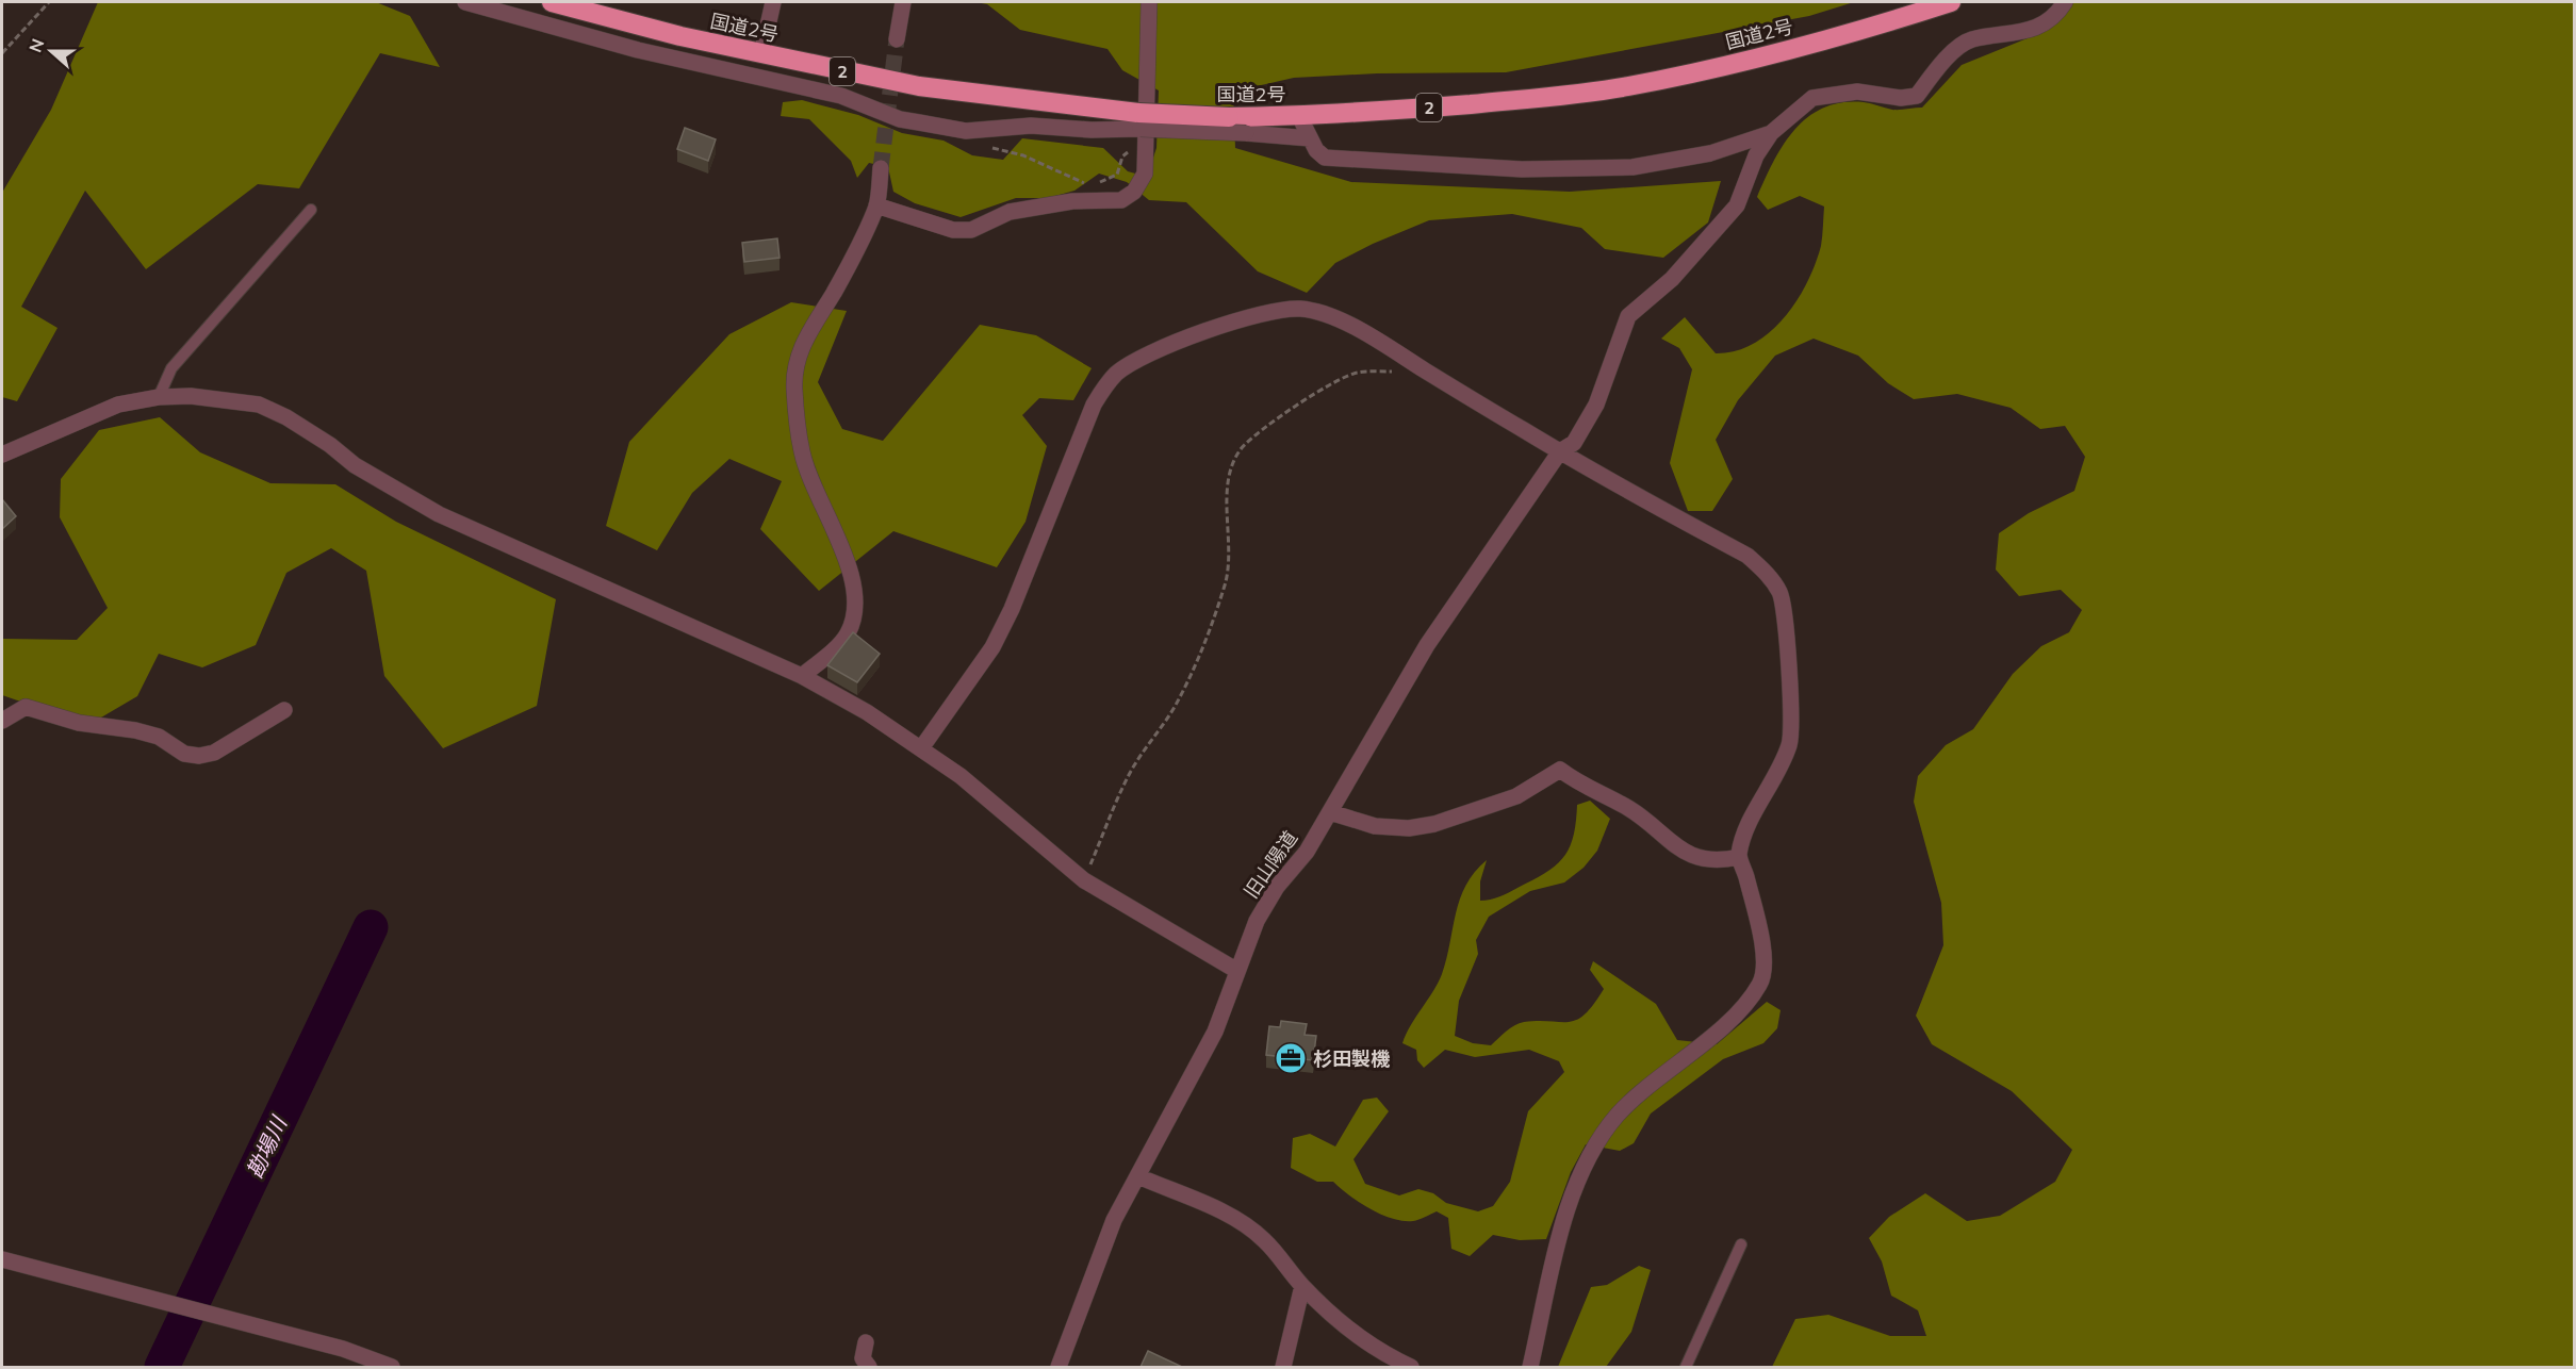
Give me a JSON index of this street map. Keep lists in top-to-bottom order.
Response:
{
  "streets": {
    "highway": ["国道2号", "2"],
    "street": ["旧山陽道"]
  },
  "water": ["勘場川"],
  "places": {
    "office": ["杉田製機"]
  },
  "north": "left"
}
